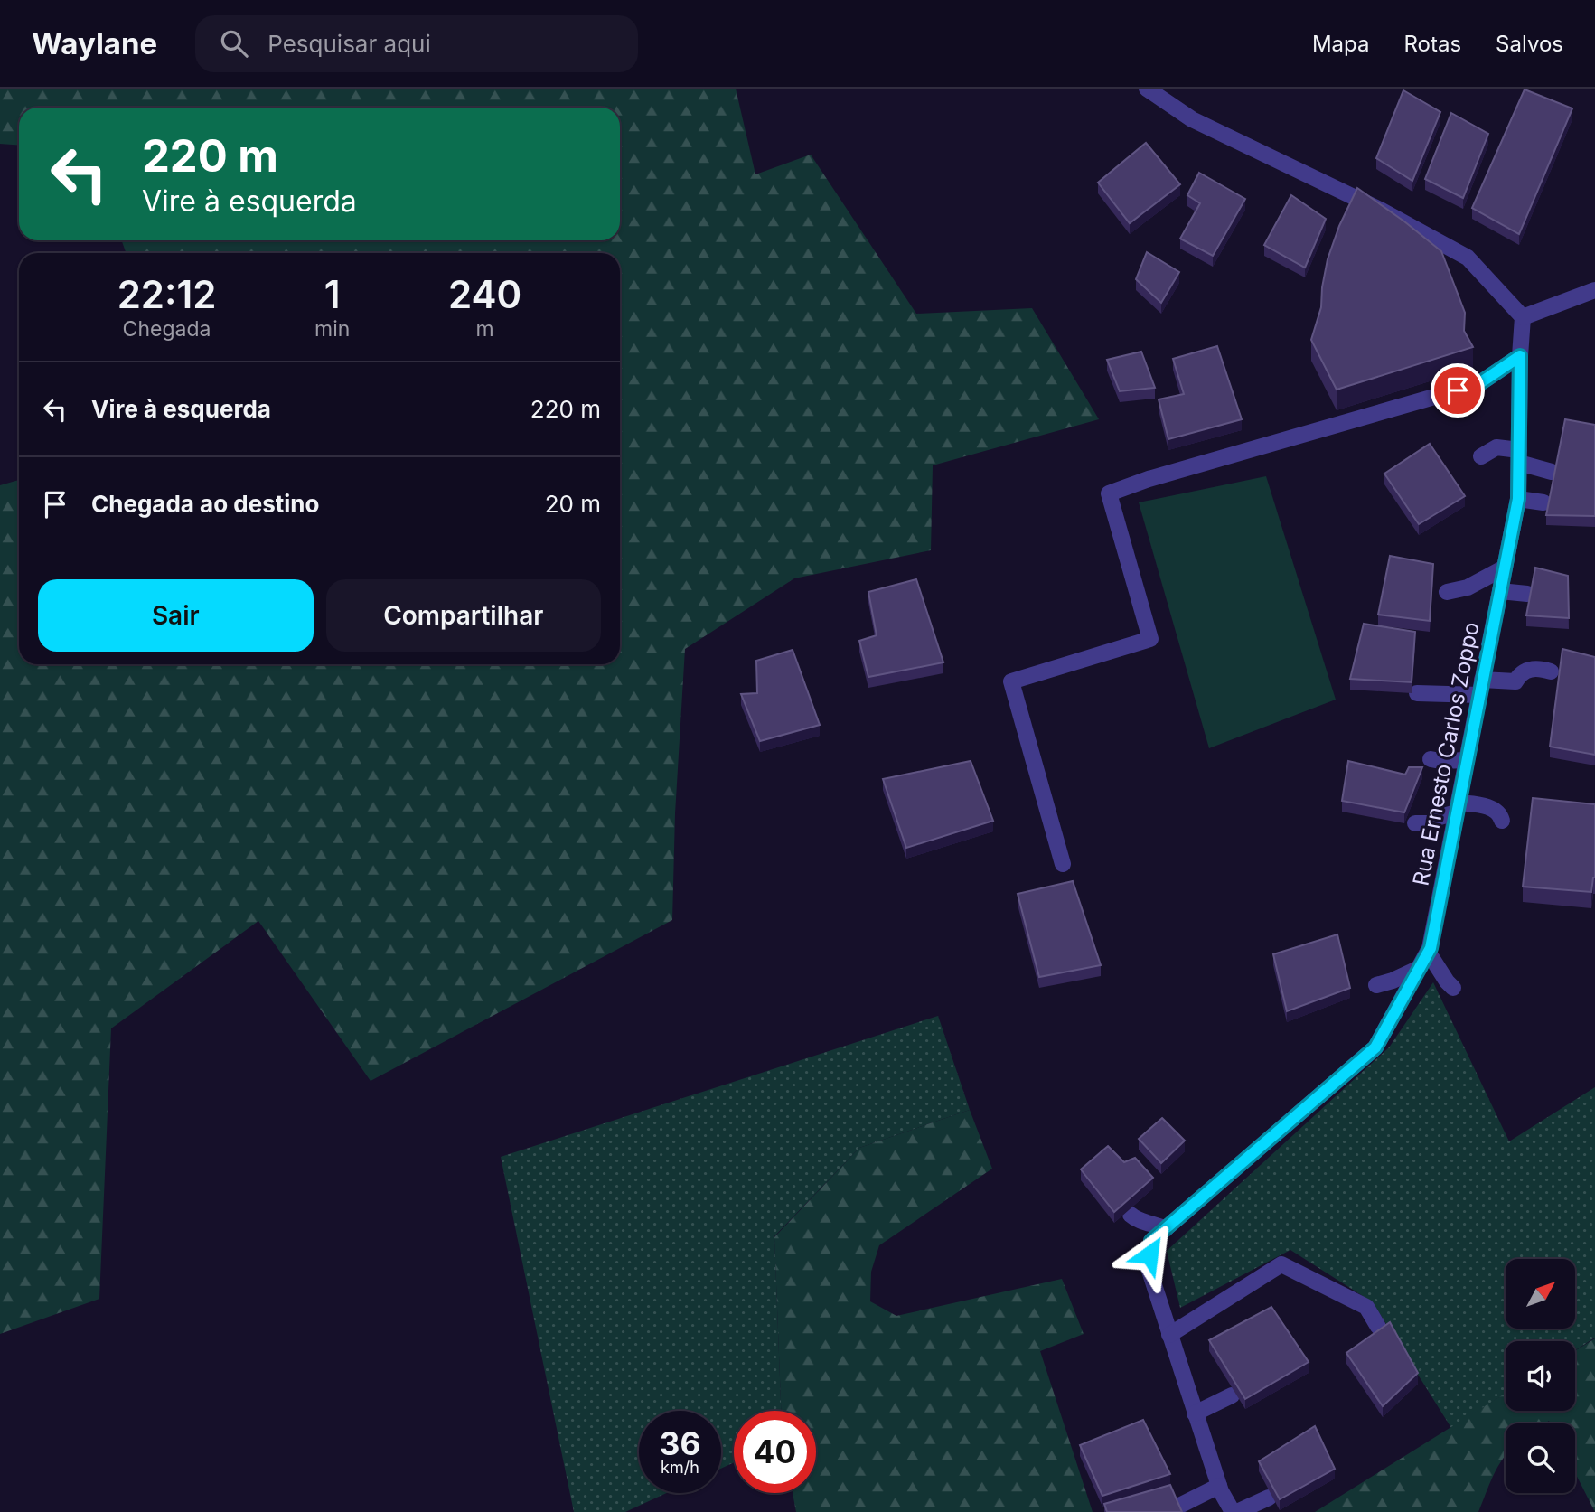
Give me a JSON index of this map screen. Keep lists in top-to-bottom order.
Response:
{
  "streets": {
    "street": ["Rua Ernesto Carlos Zoppo"]
  },
  "north": "top right",
  "page": {
    "header": "Waylane",
    "search": "Pesquisar aqui",
    "nav": ["Mapa", "Rotas", "Salvos"],
    "turn": ["220 m", "Vire à esquerda"],
    "eta": [
      "22:12",
      "Chegada",
      "1",
      "min",
      "240",
      "m"
    ],
    "list": [
      {
        "name": "Vire à esquerda",
        "value": "220 m"
      },
      {
        "name": "Chegada ao destino",
        "value": "20 m"
      }
    ],
    "buttons": ["Sair", "Compartilhar"],
    "speed": "36 km/h",
    "limit": "40"
  }
}
